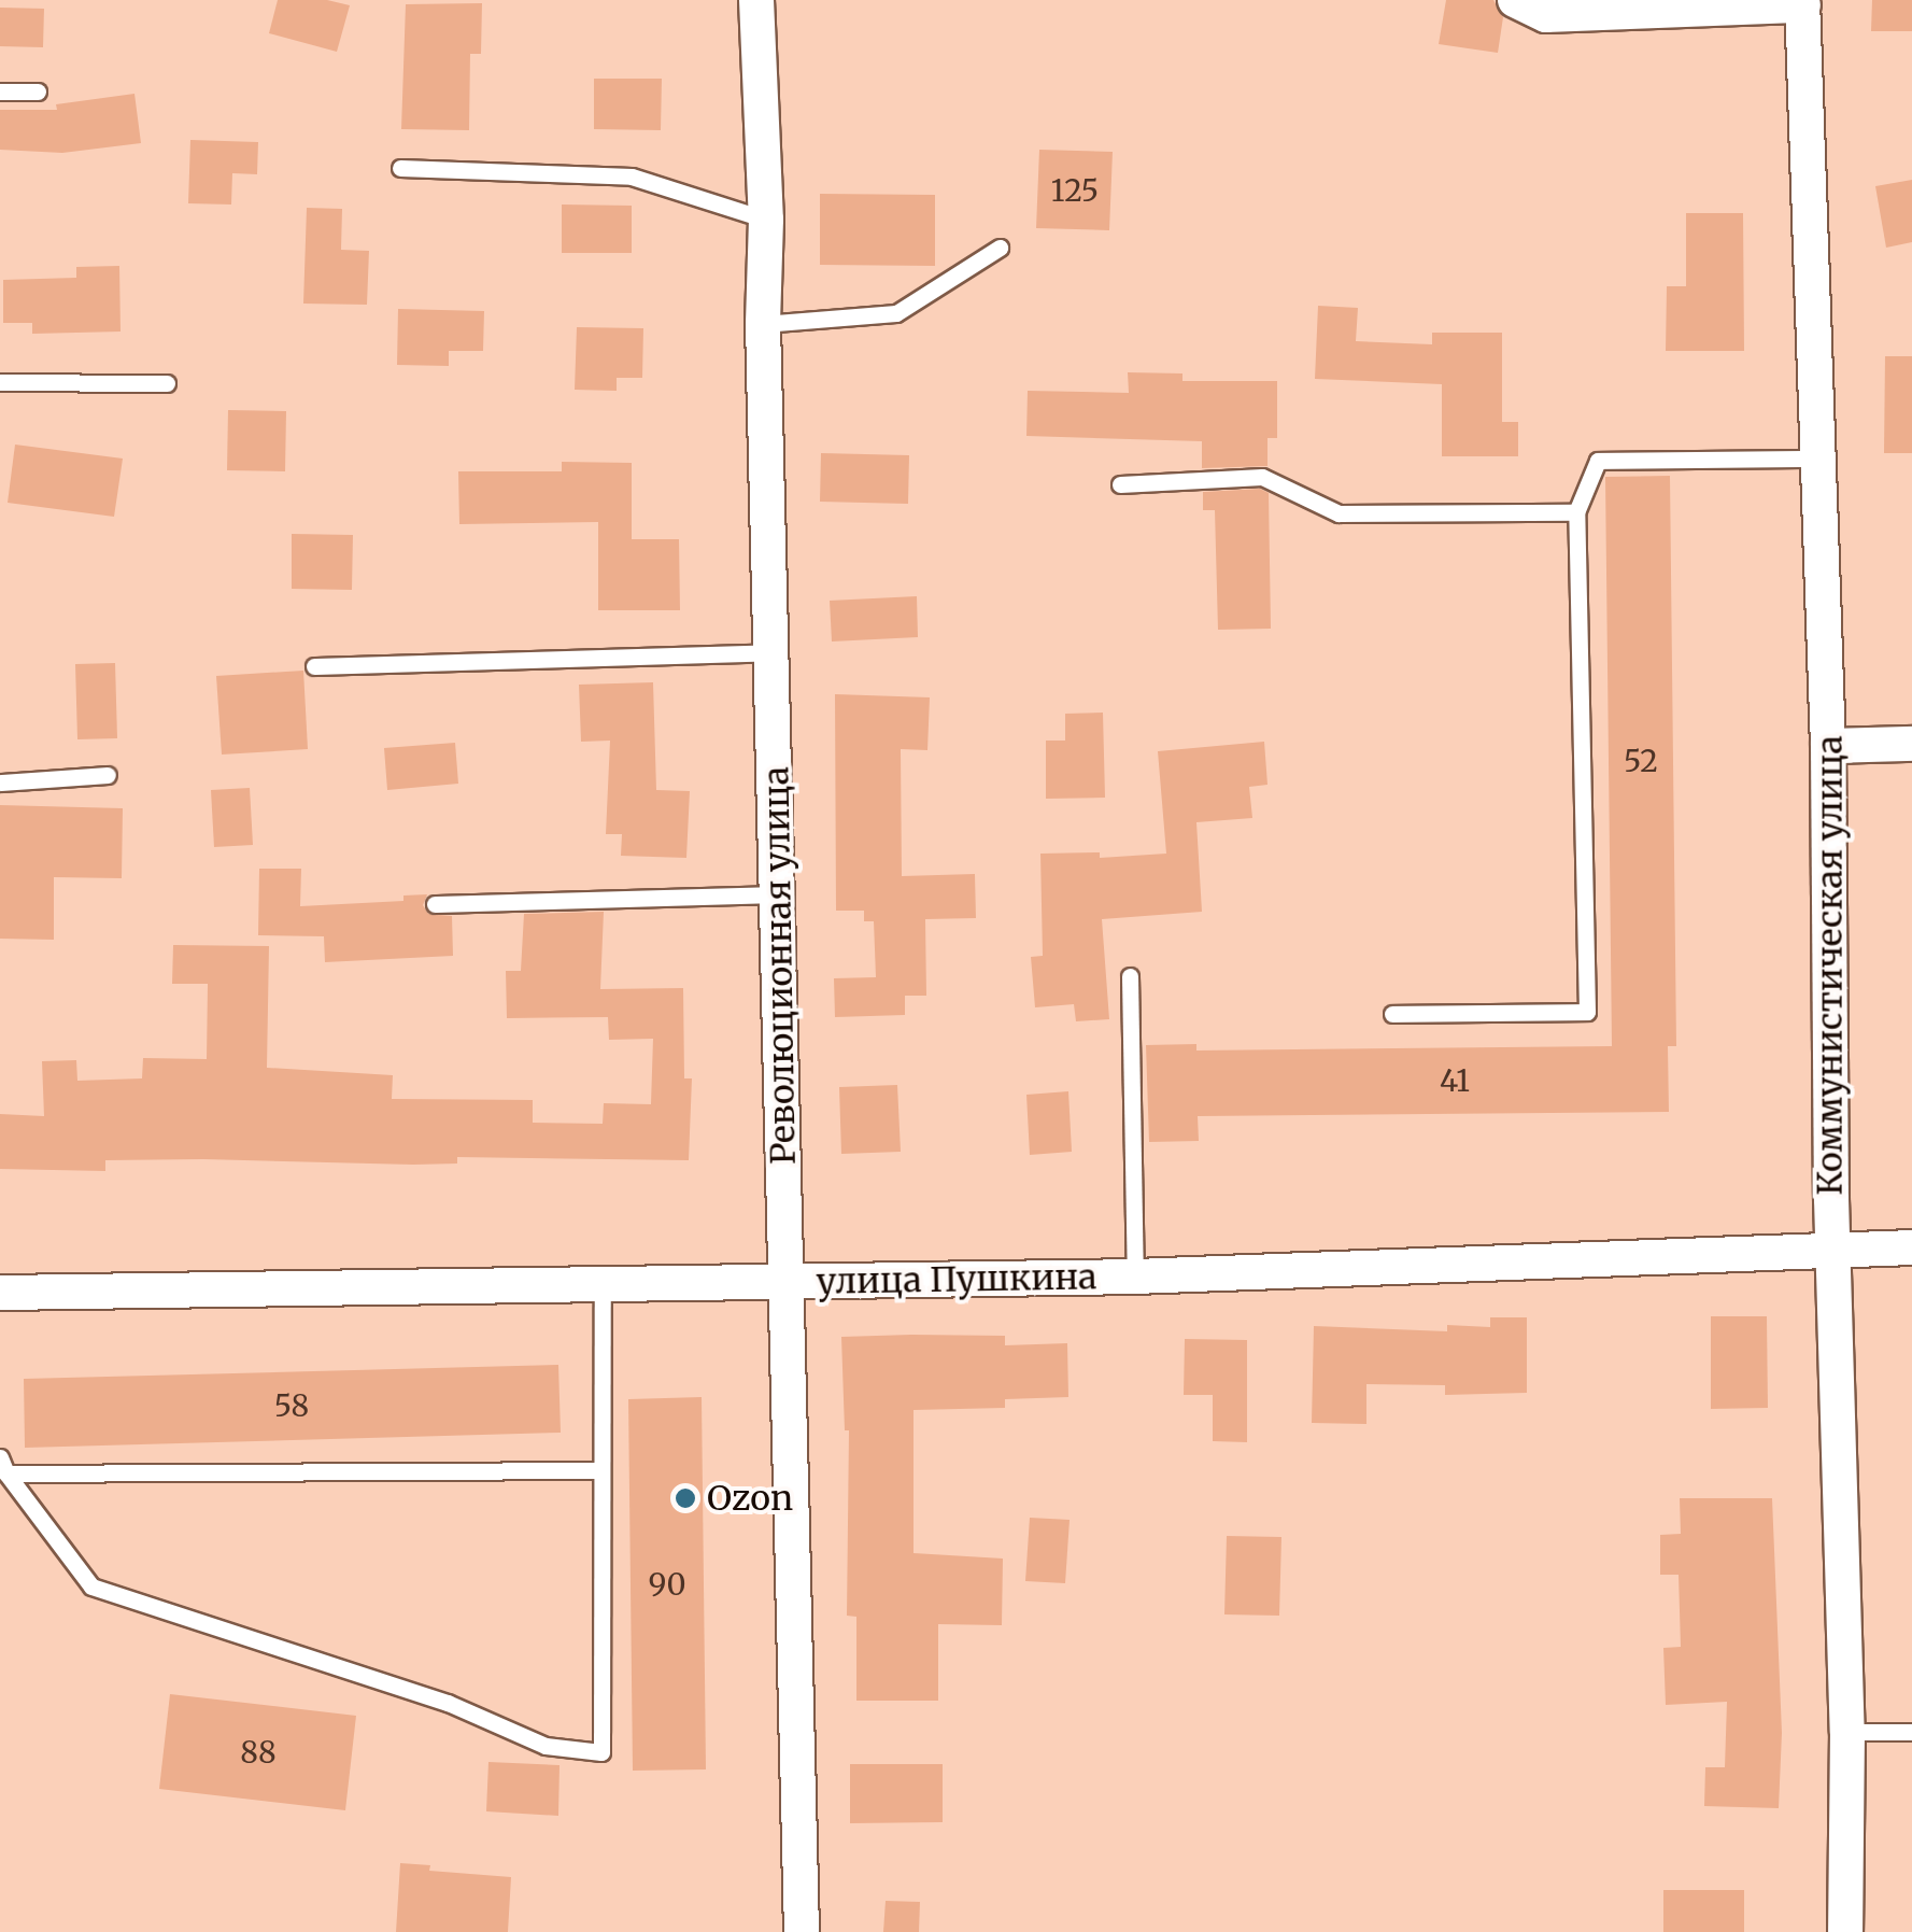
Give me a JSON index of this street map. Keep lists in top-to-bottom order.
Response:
{
  "streets": {
    "street": ["Революционная улица", "Коммунистическая улица", "улица Пушкина"]
  },
  "crossings": [
    ["Революционная улица", "улица Пушкина"],
    ["Коммунистическая улица", "улица Пушкина"]
  ],
  "places": ["Ozon"],
  "house_numbers": [
    "125",
    "52",
    "41",
    "58",
    "90",
    "88"
  ]
}
